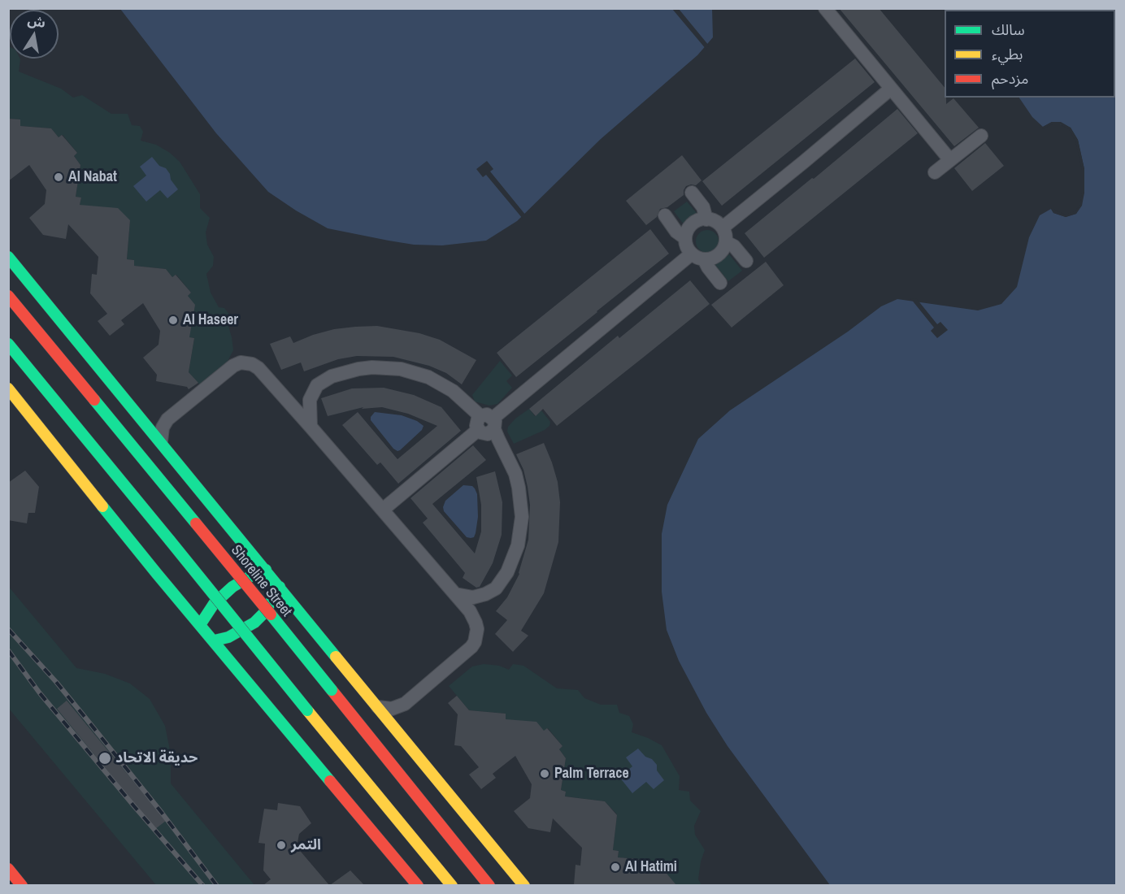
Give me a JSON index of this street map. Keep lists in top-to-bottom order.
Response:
{
  "streets": {
    "street": ["Shoreline Street"]
  },
  "places": [
    "Al Nabat",
    "Al Haseer",
    "حديقة الاتحاد",
    "Palm Terrace",
    "التمر",
    "Al Hatimi"
  ],
  "legend": ["سالك", "بطيء", "مزدحم"],
  "north": "top"
}
